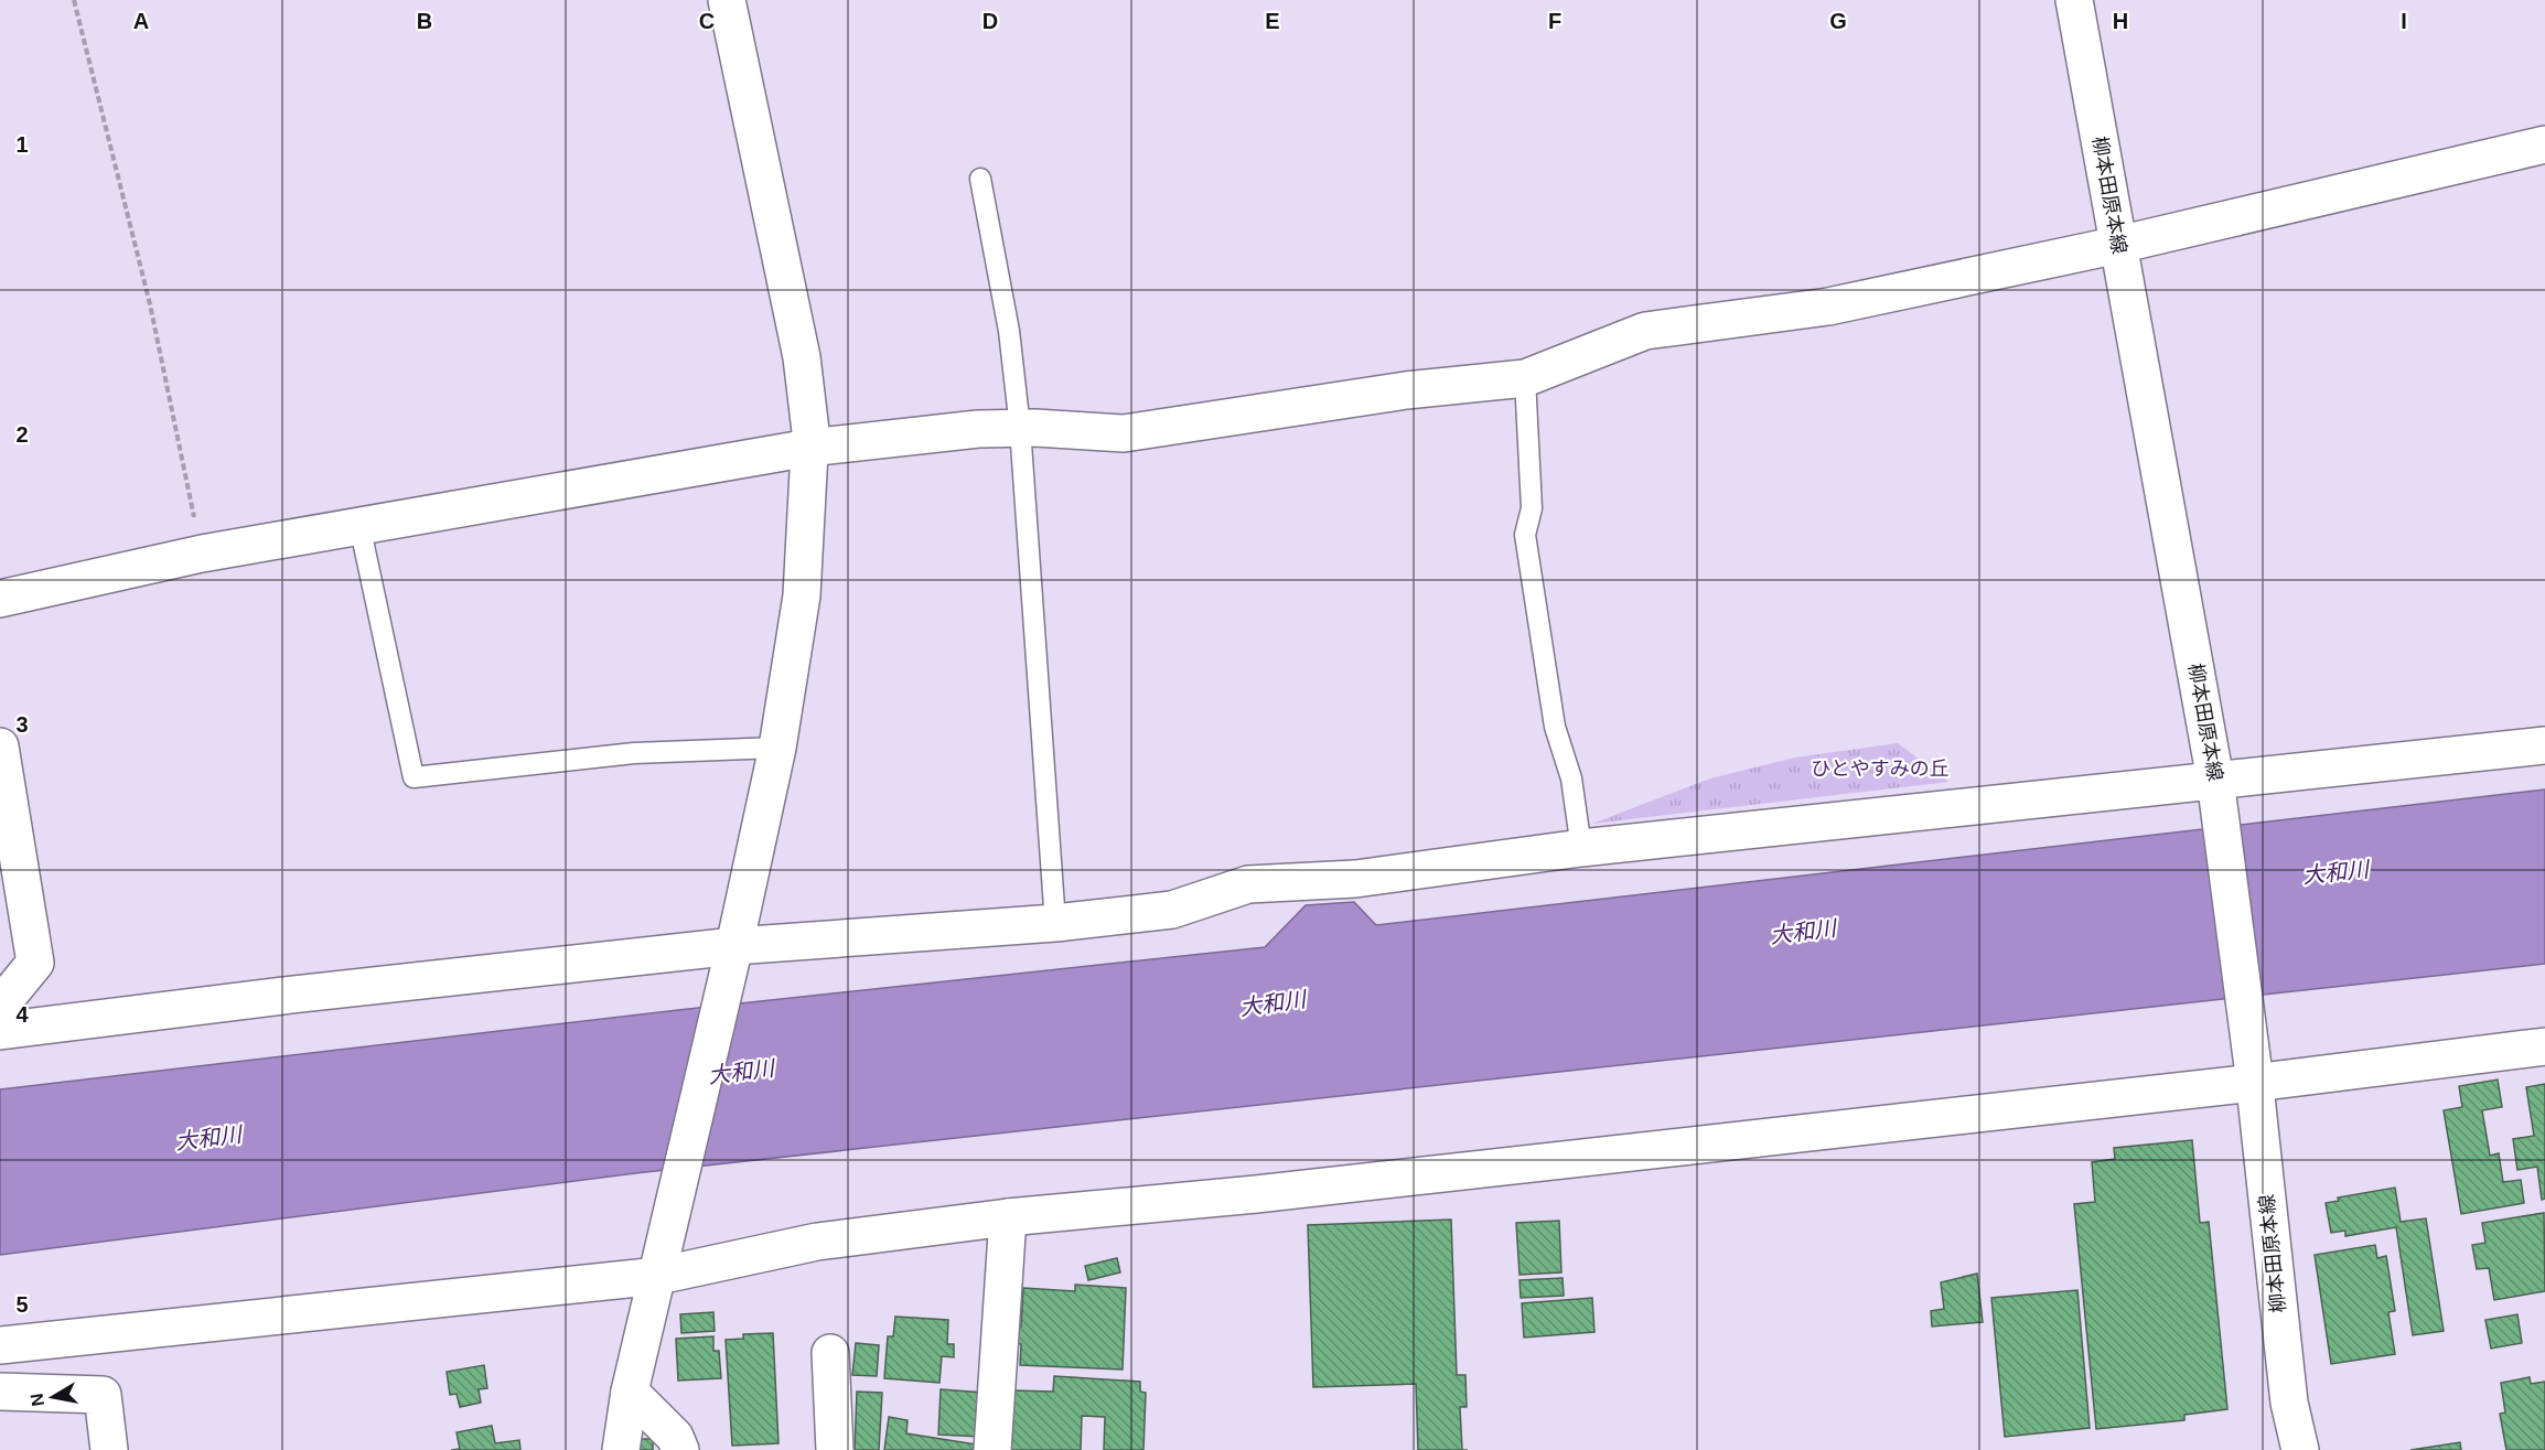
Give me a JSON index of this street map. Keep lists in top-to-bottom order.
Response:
{
  "streets": {
    "street": ["柳本田原本線"]
  },
  "water": ["大和川"],
  "parks": ["ひとやすみの丘"],
  "north": "left",
  "grid": {
    "columns": [
      "A",
      "B",
      "C",
      "D",
      "E",
      "F",
      "G",
      "H",
      "I"
    ],
    "rows": [
      "1",
      "2",
      "3",
      "4",
      "5"
    ]
  }
}
